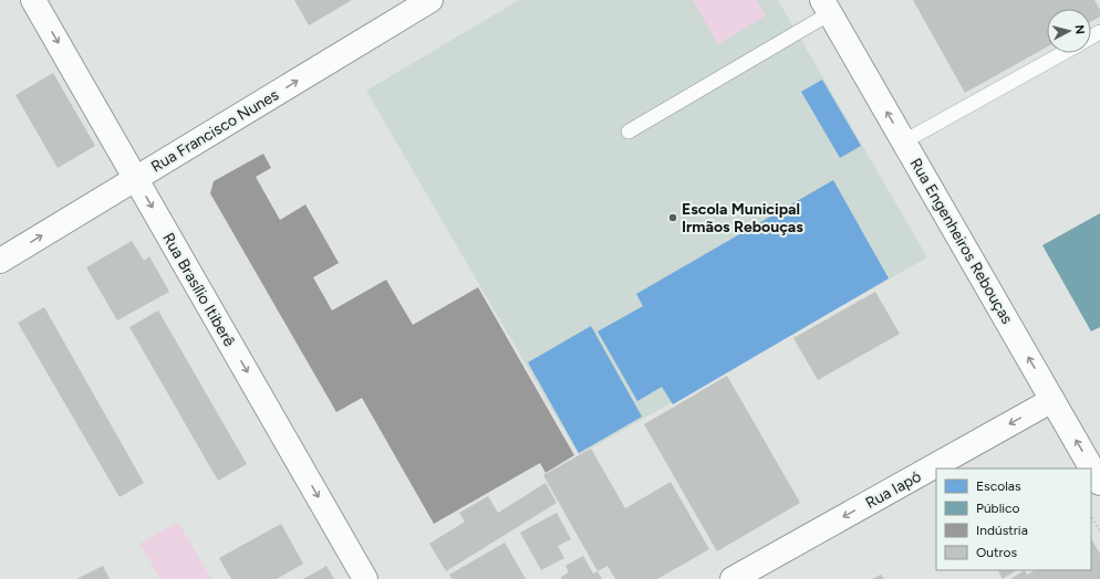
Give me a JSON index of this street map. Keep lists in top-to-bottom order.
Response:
{
  "streets": {
    "main road": [
      "Rua Francisco Nunes",
      "Rua Engenheiros Rebouças",
      "Rua Brasílio Itiberê",
      "Rua Iapó"
    ]
  },
  "crossings": [
    ["Rua Francisco Nunes", "Rua Brasílio Itiberê"],
    ["Rua Engenheiros Rebouças", "Rua Iapó"]
  ],
  "one_way": [
    "Rua Francisco Nunes",
    "Rua Engenheiros Rebouças",
    "Rua Brasílio Itiberê",
    "Rua Iapó"
  ],
  "places": ["Escola Municipal Irmãos Rebouças"],
  "legend": [
    "Escolas",
    "Público",
    "Indústria",
    "Outros"
  ],
  "north": "right"
}
